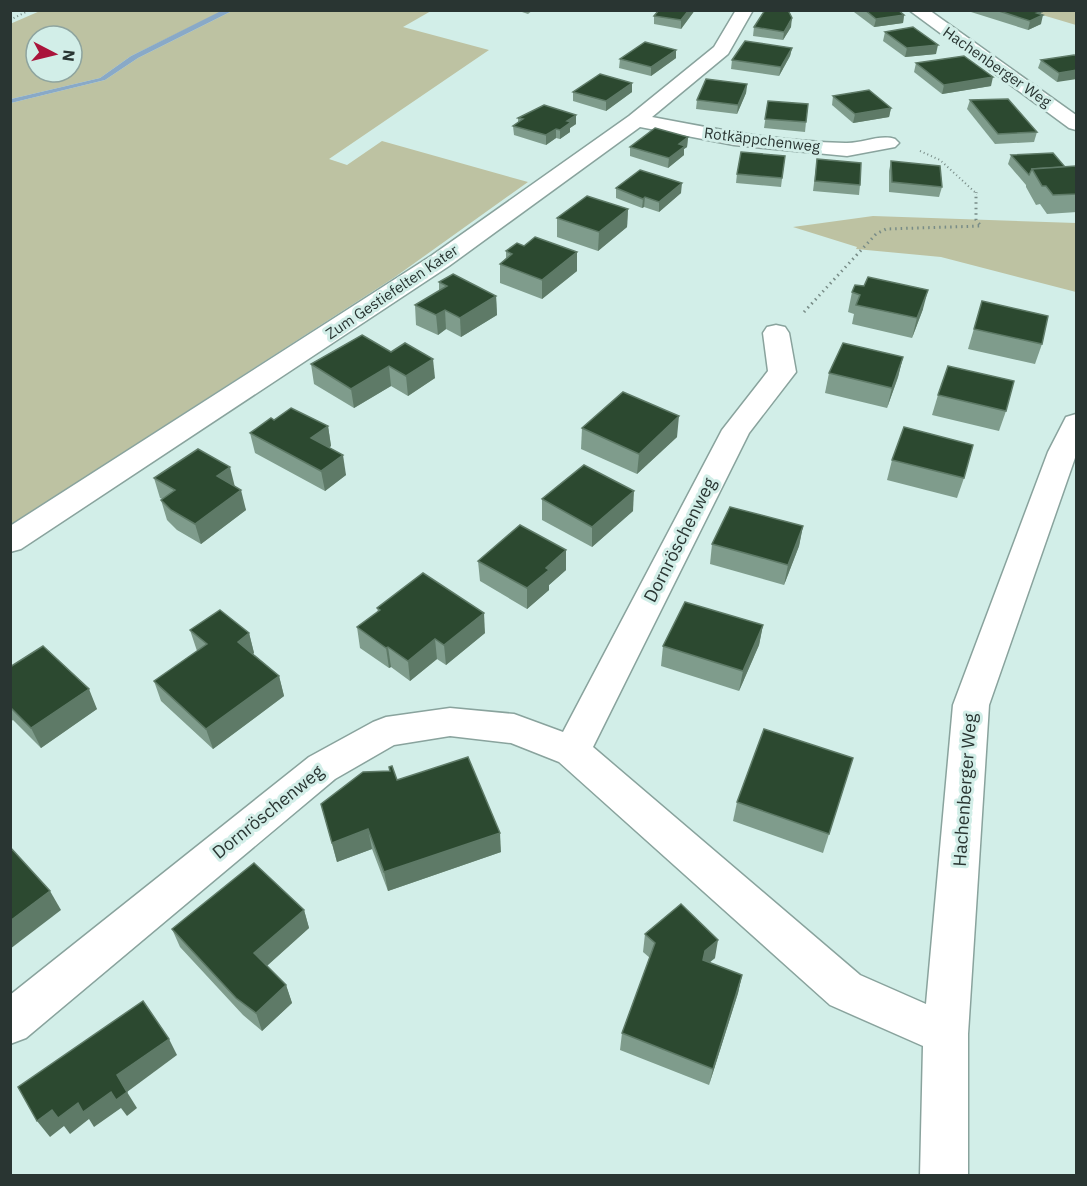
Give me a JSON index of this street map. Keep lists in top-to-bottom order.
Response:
{
  "streets": {
    "street": [
      "Hachenberger Weg",
      "Rotkäppchenweg",
      "Zum Gestiefelten Kater",
      "Dornröschenweg"
    ]
  },
  "crossings": [
    ["Hachenberger Weg", "Dornröschenweg"],
    ["Rotkäppchenweg", "Zum Gestiefelten Kater"]
  ],
  "north": "right"
}
